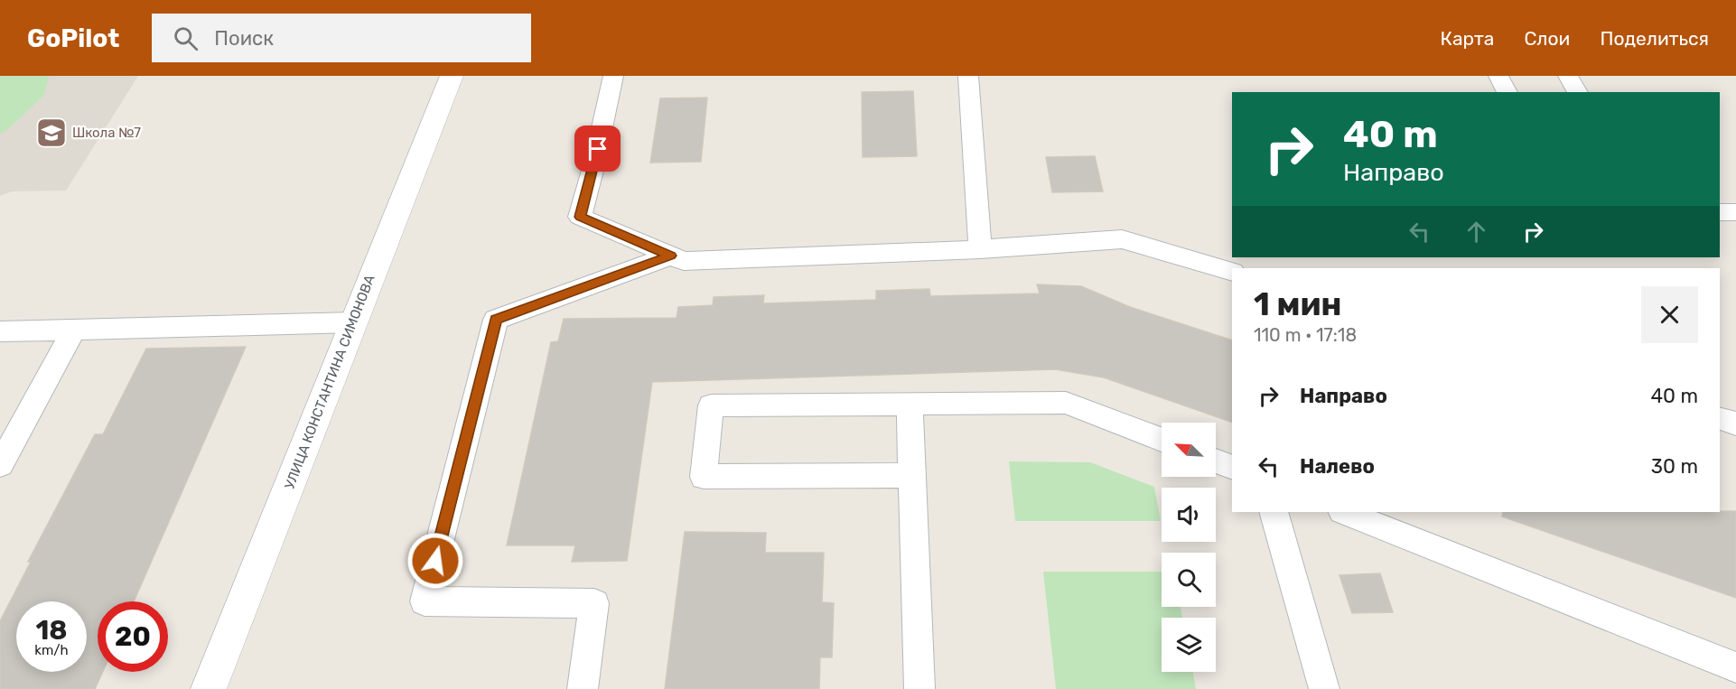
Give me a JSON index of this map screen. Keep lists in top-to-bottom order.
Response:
{
  "streets": {
    "street": ["УЛИЦА КОНСТАНТИНА СИМОНОВА"]
  },
  "places": {
    "school or university": ["Школа №7"]
  },
  "north": "top left",
  "page": {
    "header": "GoPilot",
    "search": "Поиск",
    "nav": ["Карта", "Слои", "Поделиться"],
    "turn": ["40 m", "Направо"],
    "heading": ["1 мин", "110 m · 17:18"],
    "list": [
      {
        "name": "Направо",
        "value": "40 m"
      },
      {
        "name": "Налево",
        "value": "30 m"
      }
    ],
    "speed": "18 km/h",
    "limit": "20"
  }
}
